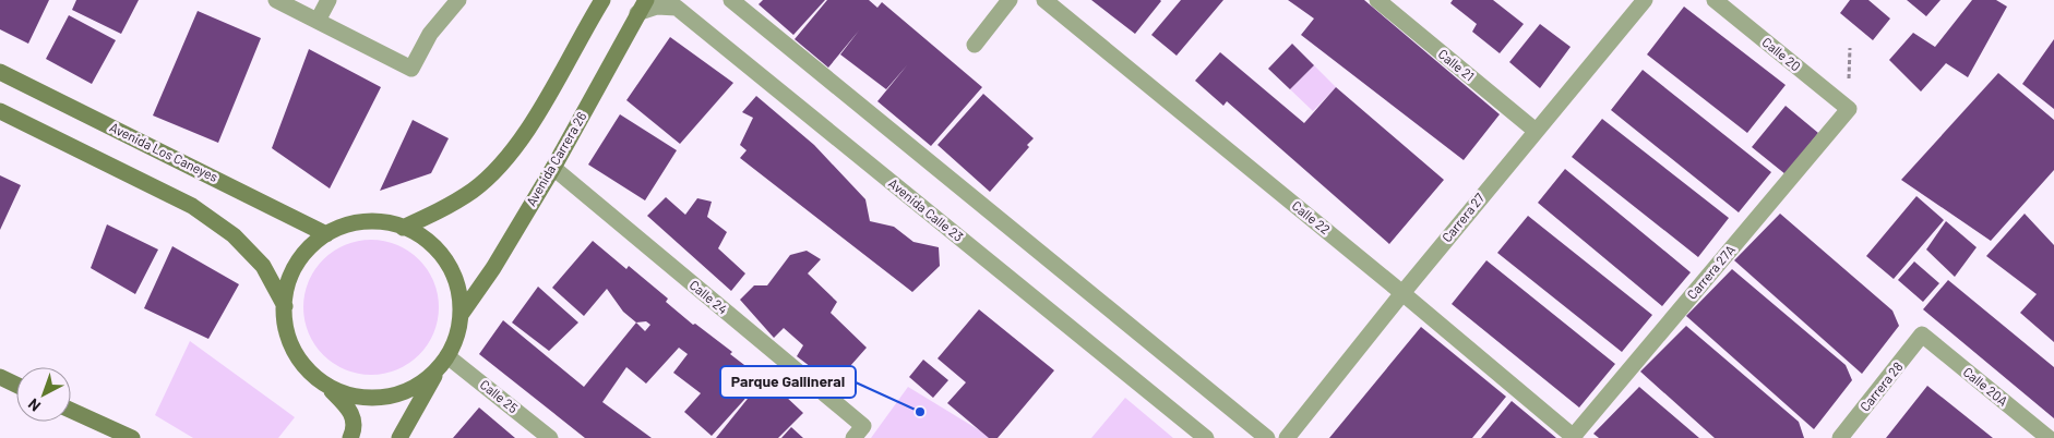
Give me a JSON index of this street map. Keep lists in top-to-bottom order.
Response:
{
  "streets": {
    "main road": ["Avenida Los Caneyes", "Avenida Carrera 26"],
    "street": [
      "Calle 20",
      "Calle 21",
      "Avenida Calle 23",
      "Calle 22",
      "Carrera 27",
      "Carrera 27A",
      "Calle 24",
      "Carrera 28",
      "Calle 20A",
      "Calle 25"
    ]
  },
  "crossings": [
    ["Calle 20", "Carrera 27A"],
    ["Calle 21", "Carrera 27"],
    ["Avenida Los Caneyes", "Avenida Carrera 26"],
    ["Avenida Los Caneyes", "Calle 25"],
    ["Avenida Carrera 26", "Avenida Calle 23"],
    ["Avenida Carrera 26", "Calle 24"],
    ["Avenida Carrera 26", "Calle 25"],
    ["Calle 22", "Carrera 27"],
    ["Calle 22", "Carrera 27A"],
    ["Carrera 28", "Calle 20A"]
  ],
  "places": ["Parque Gallineral"],
  "north": "bottom left"
}
